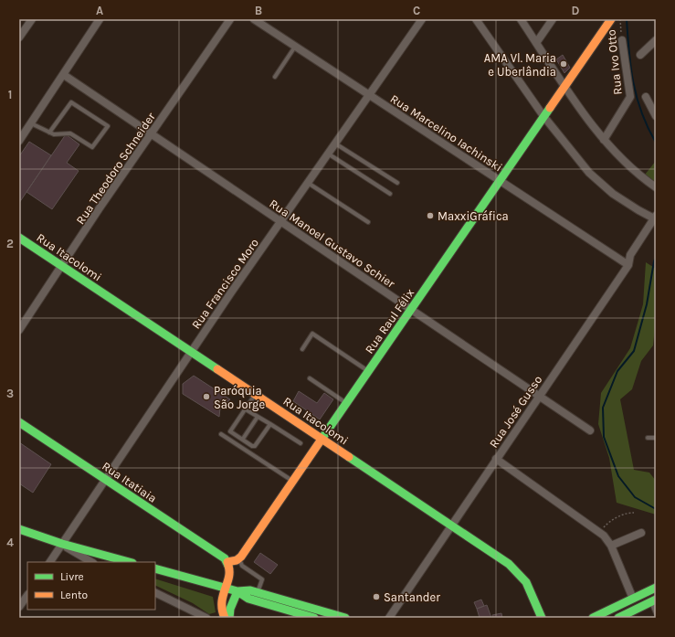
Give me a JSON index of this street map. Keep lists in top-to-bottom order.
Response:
{
  "streets": {
    "main road": ["Rua Itacolomi", "Rua Raul Félix", "Rua Itatiaia"],
    "street": [
      "Rua Ivo Otto",
      "Rua Marcelino Iachinski",
      "Rua Theodoro Schneider",
      "Rua Manoel Gustavo Schier",
      "Rua Francisco Moro",
      "Rua José Gusso"
    ]
  },
  "crossings": [
    ["Rua Marcelino Iachinski", "Rua Francisco Moro"],
    ["Rua Marcelino Iachinski", "Rua Raul Félix"],
    ["Rua Marcelino Iachinski", "Rua José Gusso"],
    ["Rua Theodoro Schneider", "Rua Manoel Gustavo Schier"],
    ["Rua Theodoro Schneider", "Rua Itacolomi"],
    ["Rua Manoel Gustavo Schier", "Rua Francisco Moro"],
    ["Rua Manoel Gustavo Schier", "Rua Raul Félix"],
    ["Rua Manoel Gustavo Schier", "Rua José Gusso"],
    ["Rua Itacolomi", "Rua Francisco Moro"],
    ["Rua Itacolomi", "Rua Raul Félix"],
    ["Rua Itacolomi", "Rua José Gusso"],
    ["Rua Francisco Moro", "Rua Itatiaia"]
  ],
  "places": [
    "AMA Vl. Maria e Uberlândia",
    "MaxxiGráfica",
    "Paróquia São Jorge",
    "Santander"
  ],
  "legend": ["Livre", "Lento"],
  "grid": {
    "columns": [
      "A",
      "B",
      "C",
      "D"
    ],
    "rows": [
      "1",
      "2",
      "3",
      "4"
    ]
  }
}
